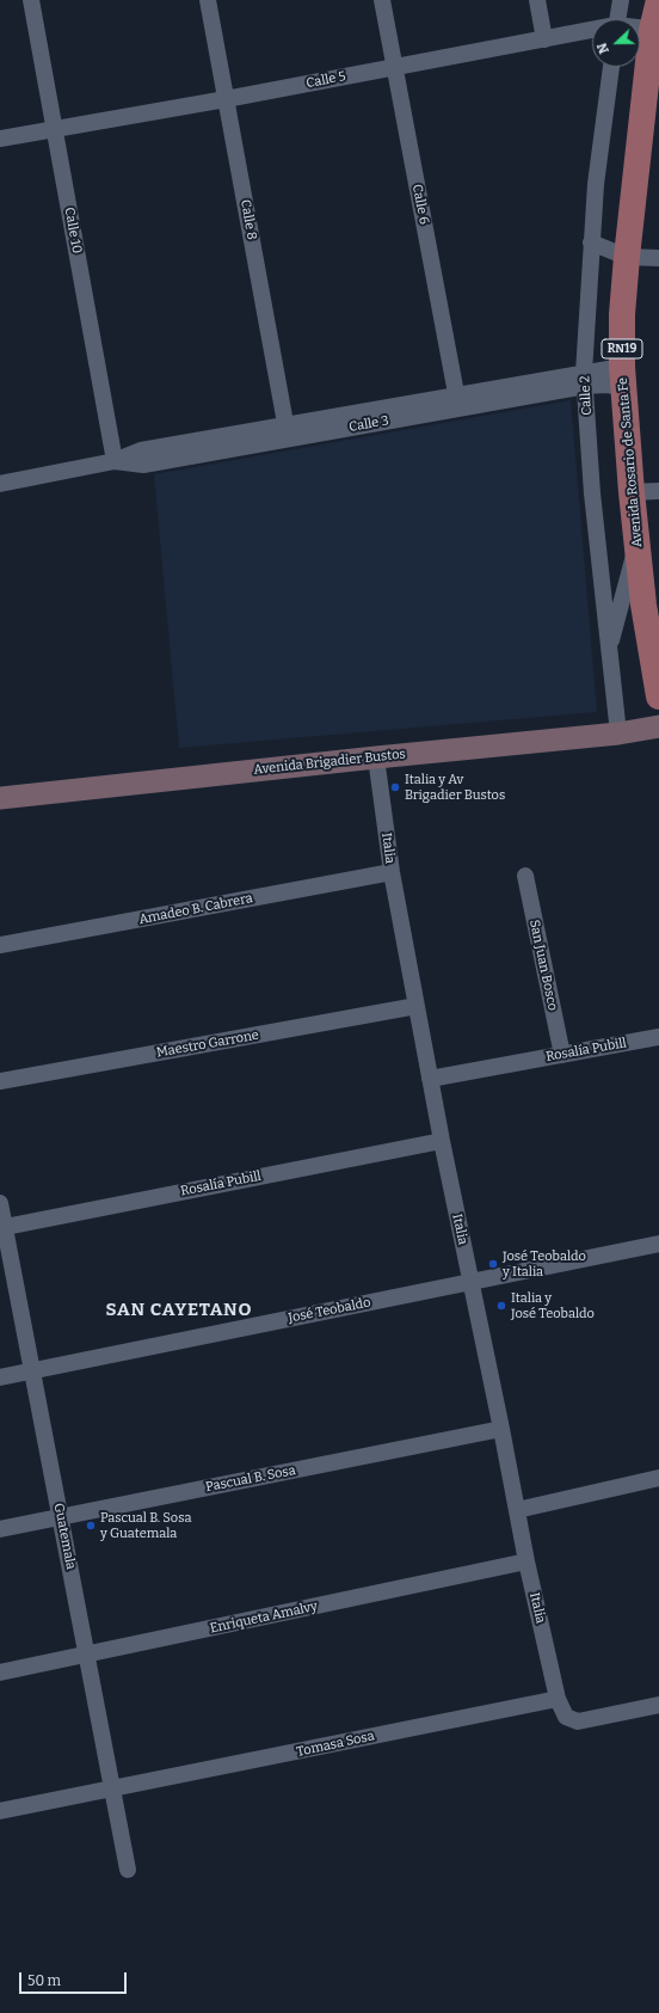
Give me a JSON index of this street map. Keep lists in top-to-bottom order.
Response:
{
  "streets": {
    "main road": ["RN19", "Avenida Rosario de Santa Fe"],
    "street": [
      "Calle 5",
      "Calle 6",
      "Calle 8",
      "Calle 10",
      "Calle 2",
      "Calle 3",
      "Avenida Brigadier Bustos",
      "Italia",
      "Amadeo B. Cabrera",
      "San Juan Bosco",
      "Maestro Garrone",
      "Rosalía Pubill",
      "José Teobaldo",
      "Pascual B. Sosa",
      "Guatemala",
      "Enriqueta Amalvy",
      "Tomasa Sosa"
    ]
  },
  "crossings": [
    ["Calle 5", "Calle 6"],
    ["Calle 5", "Calle 8"],
    ["Calle 5", "Calle 10"],
    ["Calle 5", "Avenida Rosario de Santa Fe"],
    ["Calle 6", "Calle 3"],
    ["Calle 8", "Calle 3"],
    ["Calle 10", "Calle 3"],
    ["Calle 2", "Calle 3"],
    ["Calle 2", "Avenida Brigadier Bustos"],
    ["Calle 3", "Avenida Rosario de Santa Fe"],
    ["Avenida Brigadier Bustos", "Italia"],
    ["Italia", "Amadeo B. Cabrera"],
    ["Italia", "Maestro Garrone"],
    ["Italia", "Rosalía Pubill"],
    ["Italia", "José Teobaldo"],
    ["Italia", "Pascual B. Sosa"],
    ["Italia", "Enriqueta Amalvy"],
    ["Italia", "Tomasa Sosa"],
    ["San Juan Bosco", "Rosalía Pubill"],
    ["Rosalía Pubill", "Guatemala"],
    ["José Teobaldo", "Guatemala"],
    ["Pascual B. Sosa", "Guatemala"],
    ["Guatemala", "Enriqueta Amalvy"],
    ["Guatemala", "Tomasa Sosa"]
  ],
  "districts": ["SAN CAYETANO"],
  "places": [
    "Italia y Av Brigadier Bustos",
    "José Teobaldo y Italia",
    "Italia y José Teobaldo",
    "Pascual B. Sosa y Guatemala"
  ],
  "scale_bar": "50 m",
  "north": "left"
}
